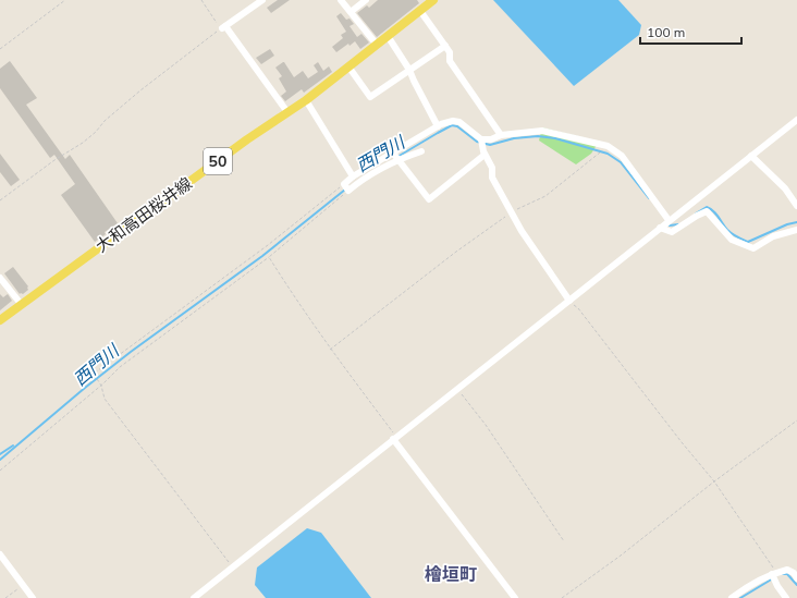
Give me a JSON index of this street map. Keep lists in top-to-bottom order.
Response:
{
  "streets": {
    "main road": ["50", "大和高田桜井線"]
  },
  "districts": ["檜垣町"],
  "water": ["西門川"],
  "scale_bar": "100 m"
}
